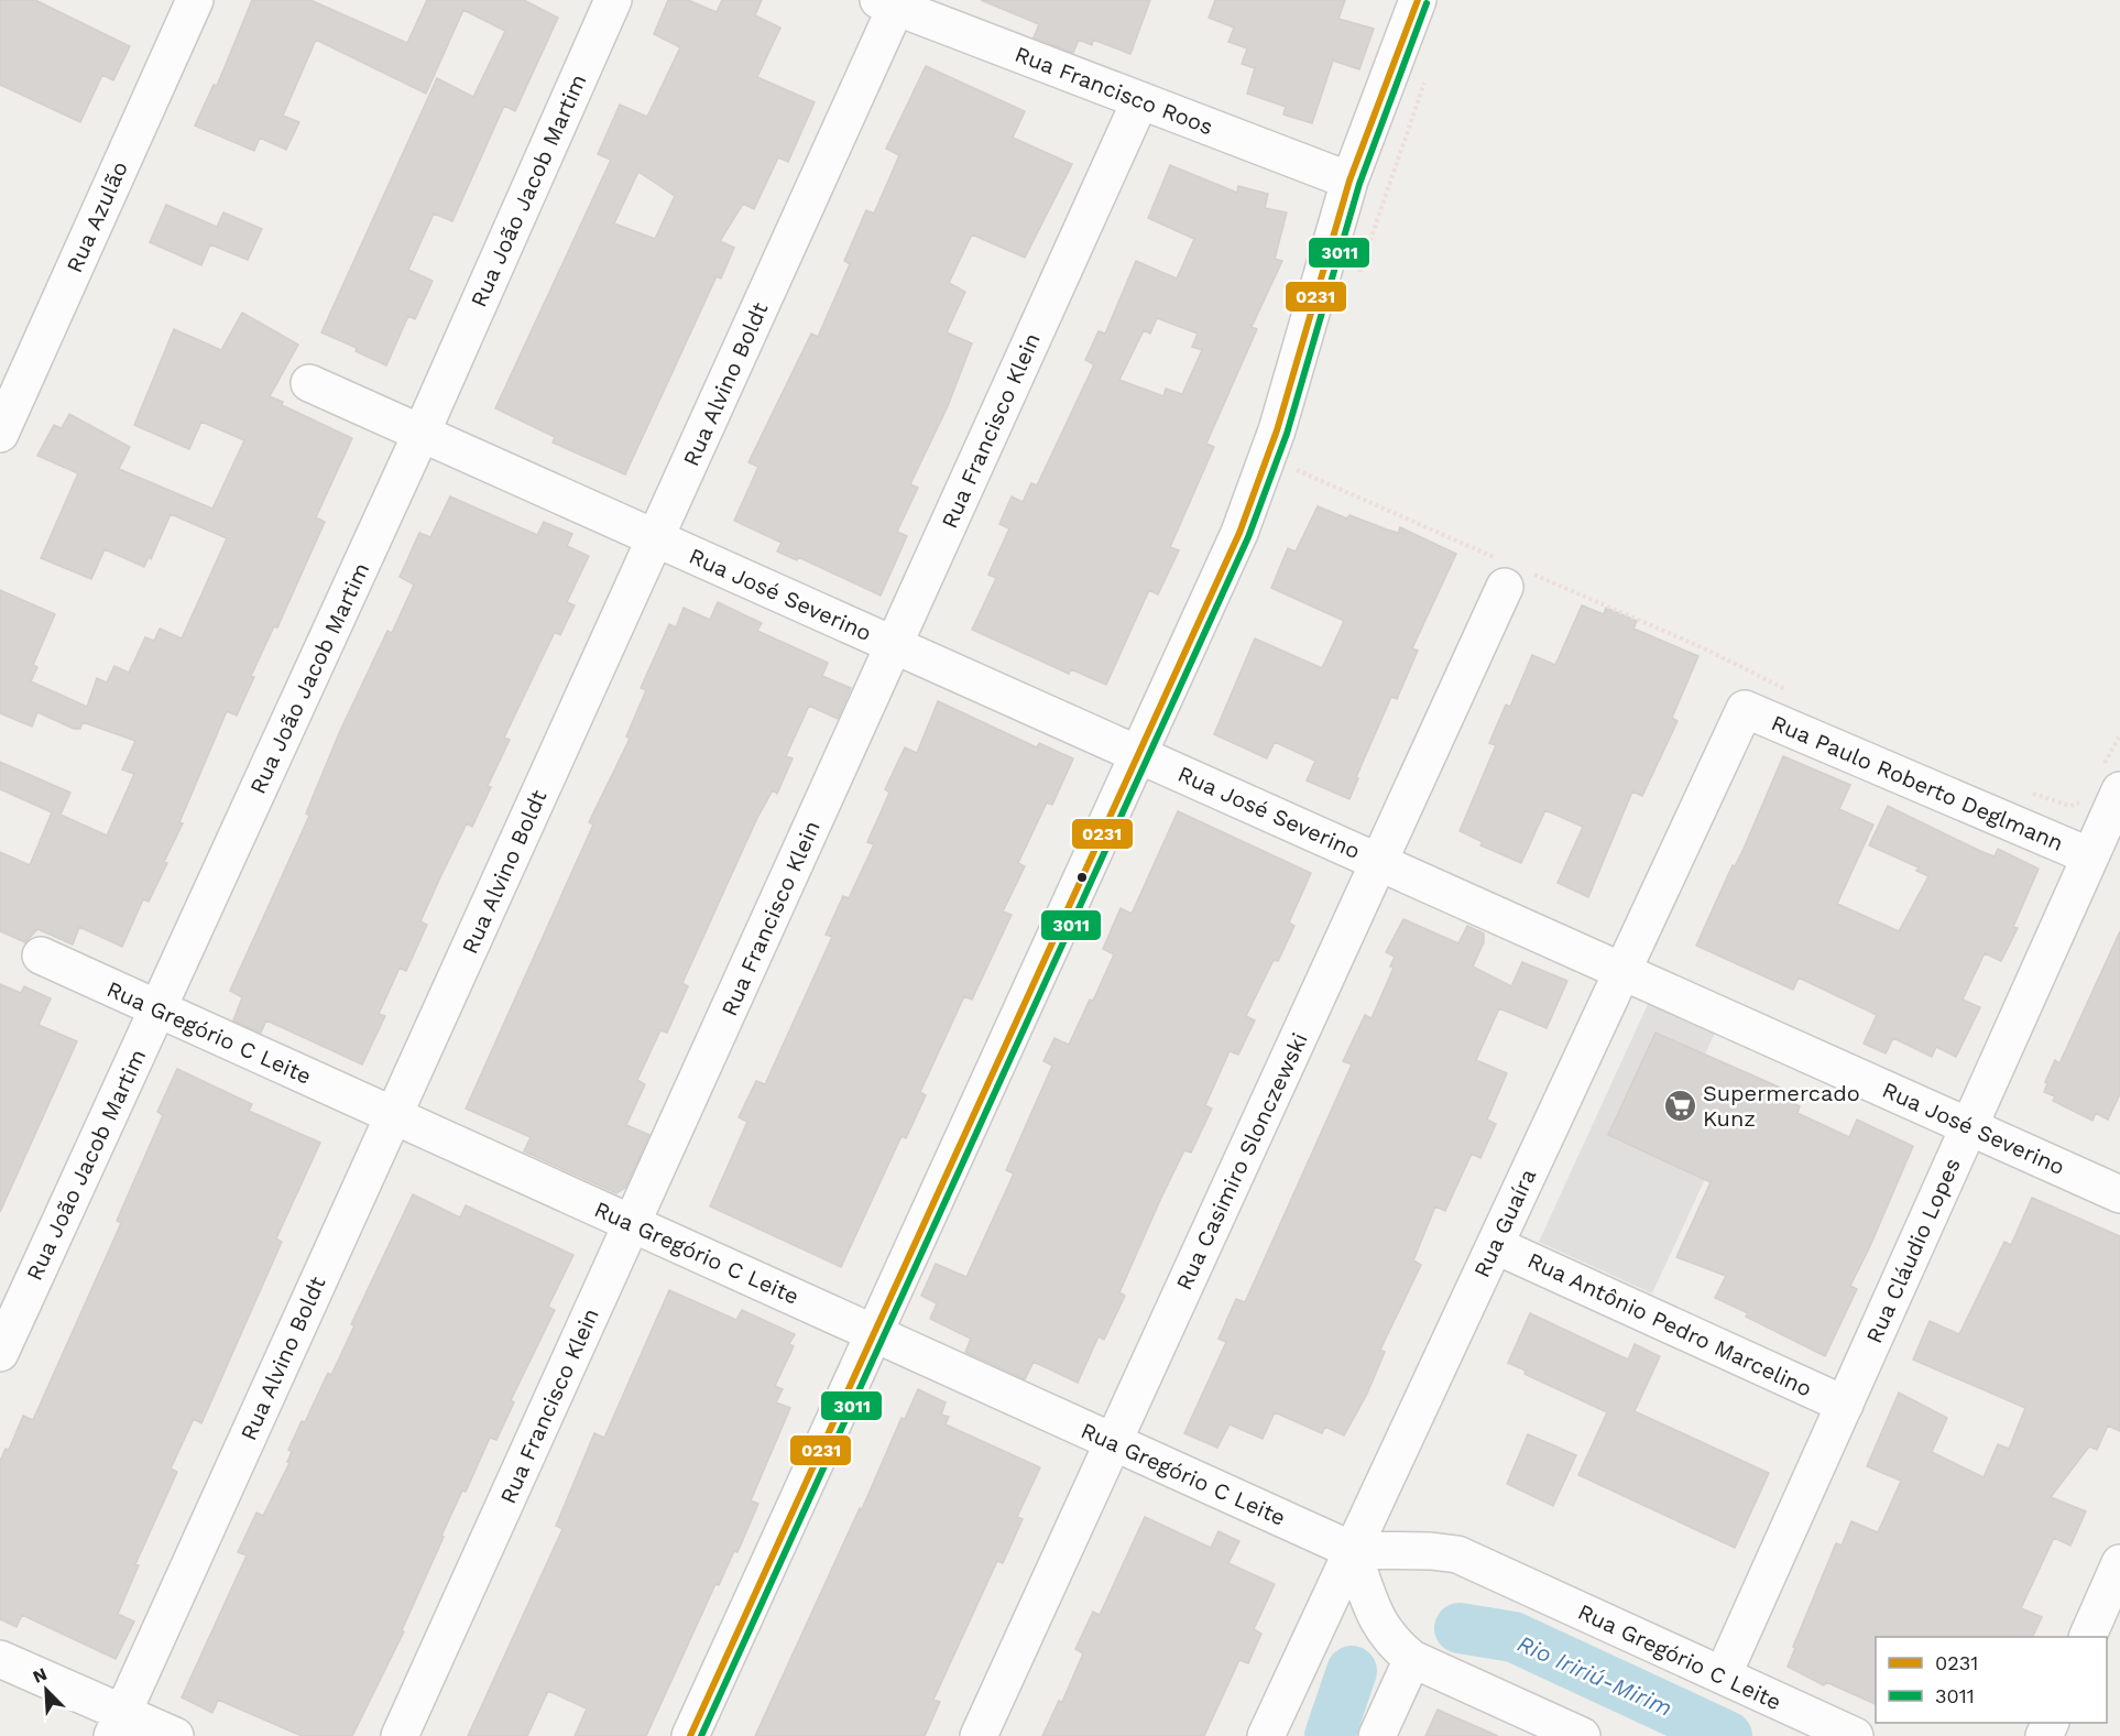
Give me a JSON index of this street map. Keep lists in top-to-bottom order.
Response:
{
  "streets": {
    "street": [
      "Rua Francisco Roos",
      "Rua João Jacob Martim",
      "Rua Azulão",
      "Rua Alvino Boldt",
      "Rua Francisco Klein",
      "Rua José Severino",
      "Rua Paulo Roberto Deglmann",
      "Rua Gregório C Leite",
      "Rua Casimiro Slonczewski",
      "Rua Guaíra",
      "Rua Cláudio Lopes",
      "Rua Antônio Pedro Marcelino"
    ]
  },
  "crossings": [
    ["Rua Francisco Roos", "Rua Alvino Boldt"],
    ["Rua Francisco Roos", "Rua Francisco Klein"],
    ["Rua João Jacob Martim", "Rua José Severino"],
    ["Rua João Jacob Martim", "Rua Gregório C Leite"],
    ["Rua Alvino Boldt", "Rua José Severino"],
    ["Rua Alvino Boldt", "Rua Gregório C Leite"],
    ["Rua Francisco Klein", "Rua José Severino"],
    ["Rua Francisco Klein", "Rua Gregório C Leite"],
    ["Rua José Severino", "Rua Casimiro Slonczewski"],
    ["Rua José Severino", "Rua Guaíra"],
    ["Rua José Severino", "Rua Cláudio Lopes"],
    ["Rua Paulo Roberto Deglmann", "Rua Guaíra"],
    ["Rua Paulo Roberto Deglmann", "Rua Cláudio Lopes"],
    ["Rua Gregório C Leite", "Rua Casimiro Slonczewski"],
    ["Rua Gregório C Leite", "Rua Guaíra"],
    ["Rua Gregório C Leite", "Rua Cláudio Lopes"],
    ["Rua Guaíra", "Rua Antônio Pedro Marcelino"],
    ["Rua Cláudio Lopes", "Rua Antônio Pedro Marcelino"]
  ],
  "water": ["Rio Iririú-Mirim"],
  "places": {
    "supermarket": ["Supermercado Kunz"]
  },
  "lines": ["transit line 0231", "transit line 3011"],
  "legend": ["0231", "3011"],
  "north": "top left"
}
